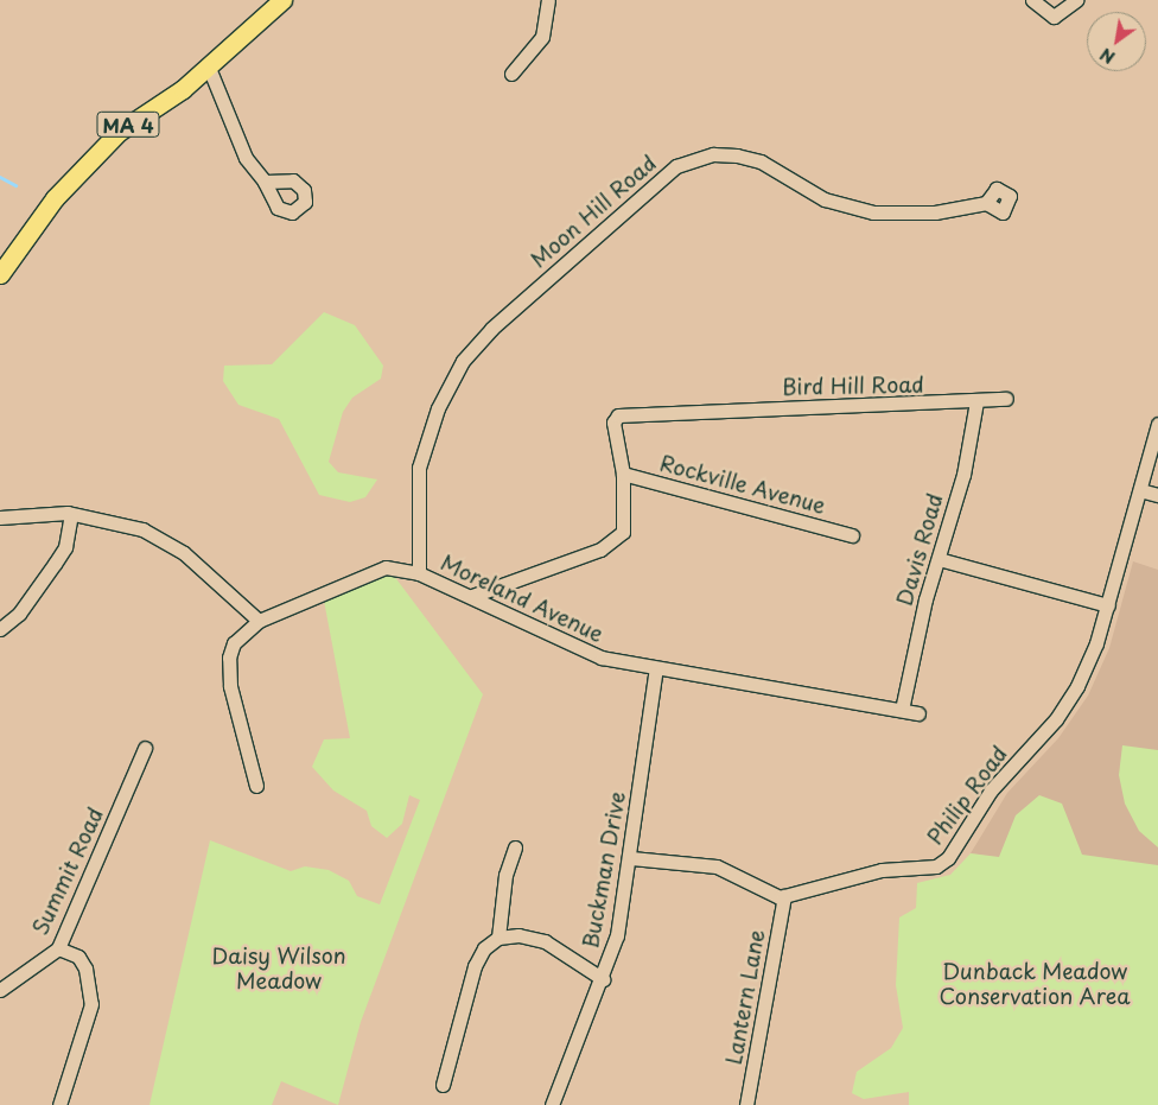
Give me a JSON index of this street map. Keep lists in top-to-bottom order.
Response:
{
  "streets": {
    "main road": ["MA 4"],
    "street": [
      "Moon Hill Road",
      "Bird Hill Road",
      "Rockville Avenue",
      "Davis Road",
      "Moreland Avenue",
      "Philip Road",
      "Buckman Drive",
      "Summit Road",
      "Lantern Lane"
    ]
  },
  "crossings": [
    ["Moon Hill Road", "Moreland Avenue"],
    ["Bird Hill Road", "Rockville Avenue"],
    ["Bird Hill Road", "Davis Road"],
    ["Davis Road", "Moreland Avenue"],
    ["Moreland Avenue", "Buckman Drive"],
    ["Philip Road", "Lantern Lane"]
  ],
  "parks": ["Daisy Wilson Meadow", "Dunback Meadow Conservation Area"],
  "north": "bottom left"
}
